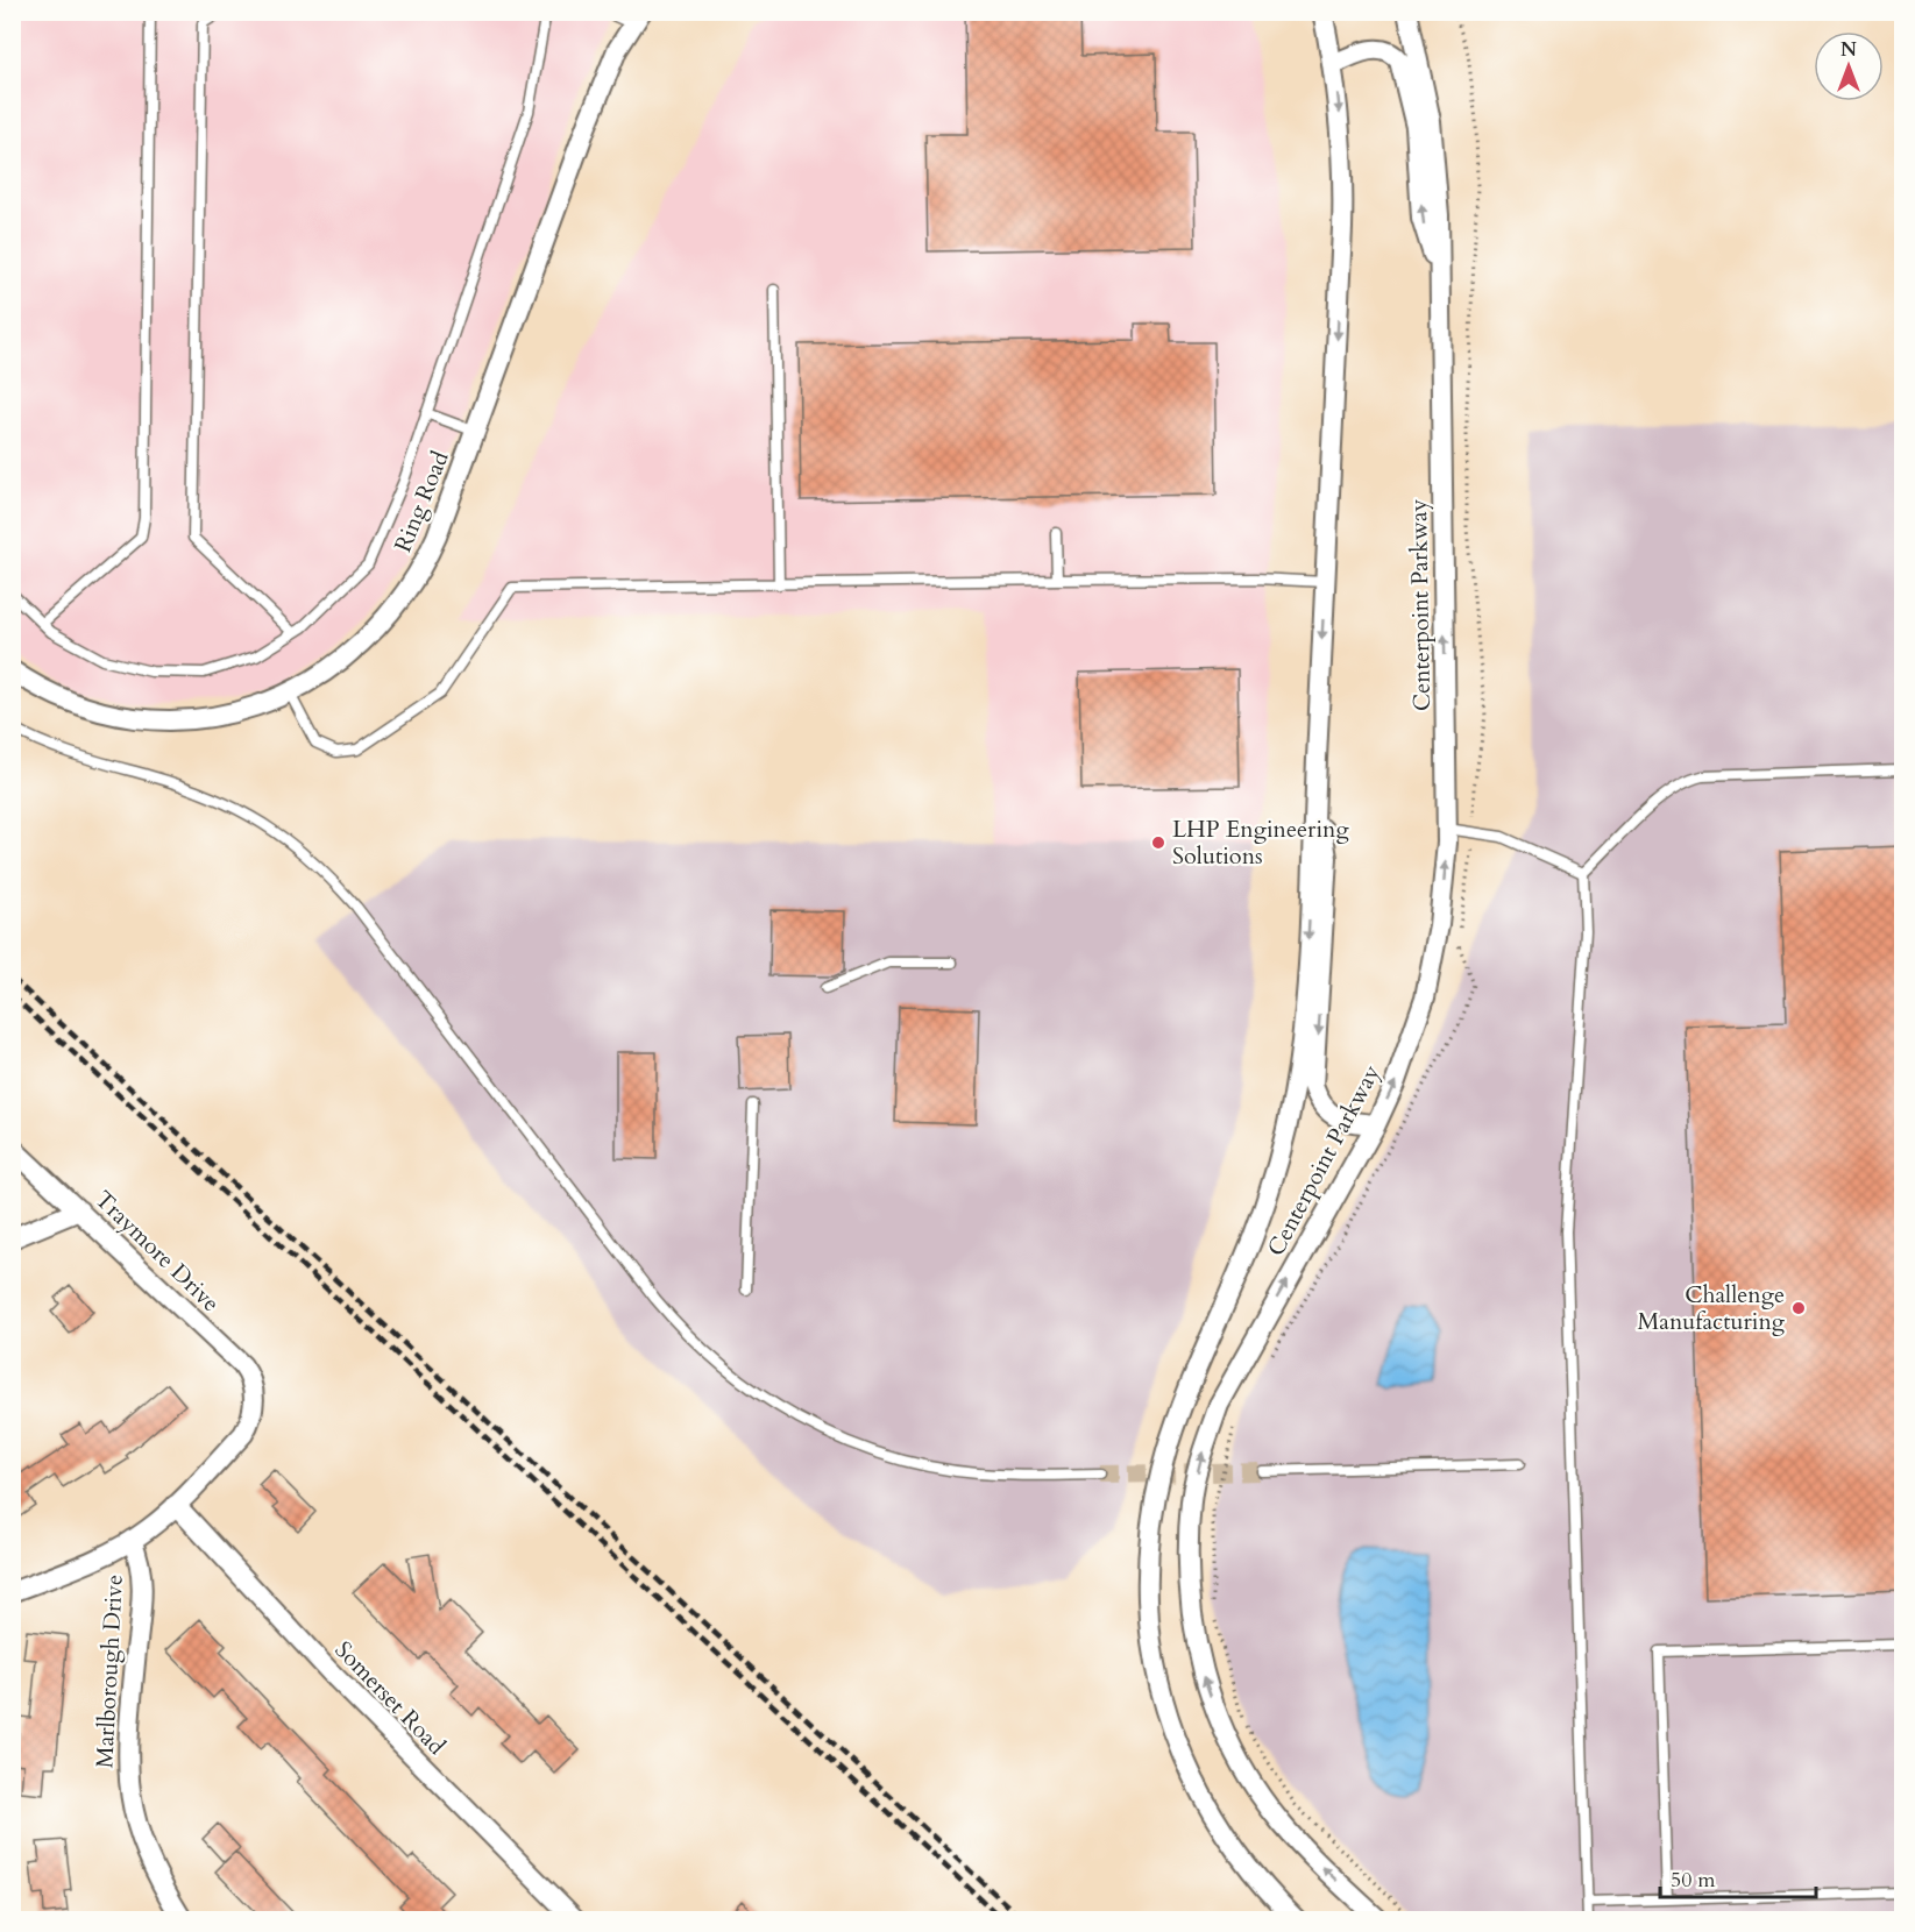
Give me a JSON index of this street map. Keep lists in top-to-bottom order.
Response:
{
  "streets": {
    "street": [
      "Ring Road",
      "Centerpoint Parkway",
      "Traymore Drive",
      "Marlborough Drive",
      "Somerset Road"
    ]
  },
  "crossings": [
    ["Traymore Drive", "Somerset Road"]
  ],
  "places": ["LHP Engineering Solutions", "Challenge Manufacturing"],
  "scale_bar": "50 m",
  "north": "top"
}
